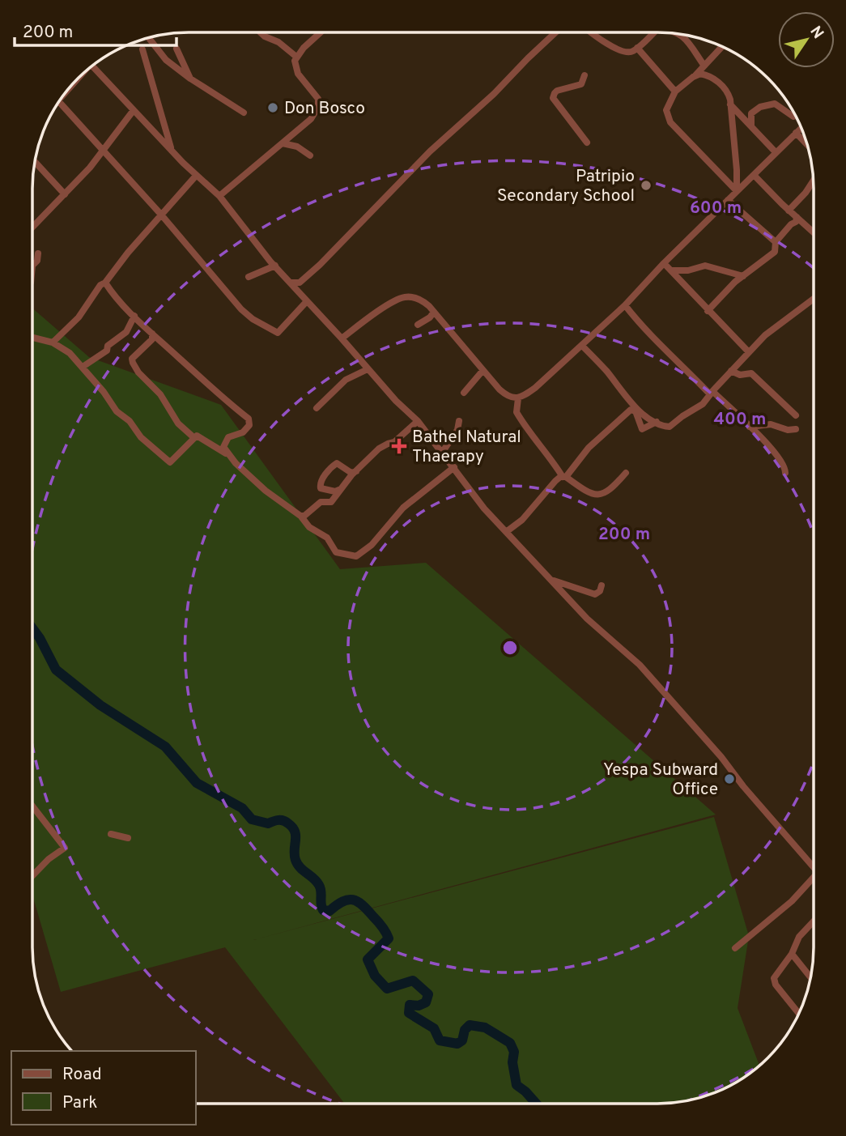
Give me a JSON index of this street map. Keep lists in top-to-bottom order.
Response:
{
  "places": {
    "other": ["Don Bosco", "Patripio Secondary School", "Yespa Subward Office"],
    "health": ["Bathel Natural Thaerapy"]
  },
  "legend": ["Road", "Park"],
  "scale_bar": "200 m",
  "north": "top right",
  "rings": ["600 m", "400 m", "200 m"]
}
